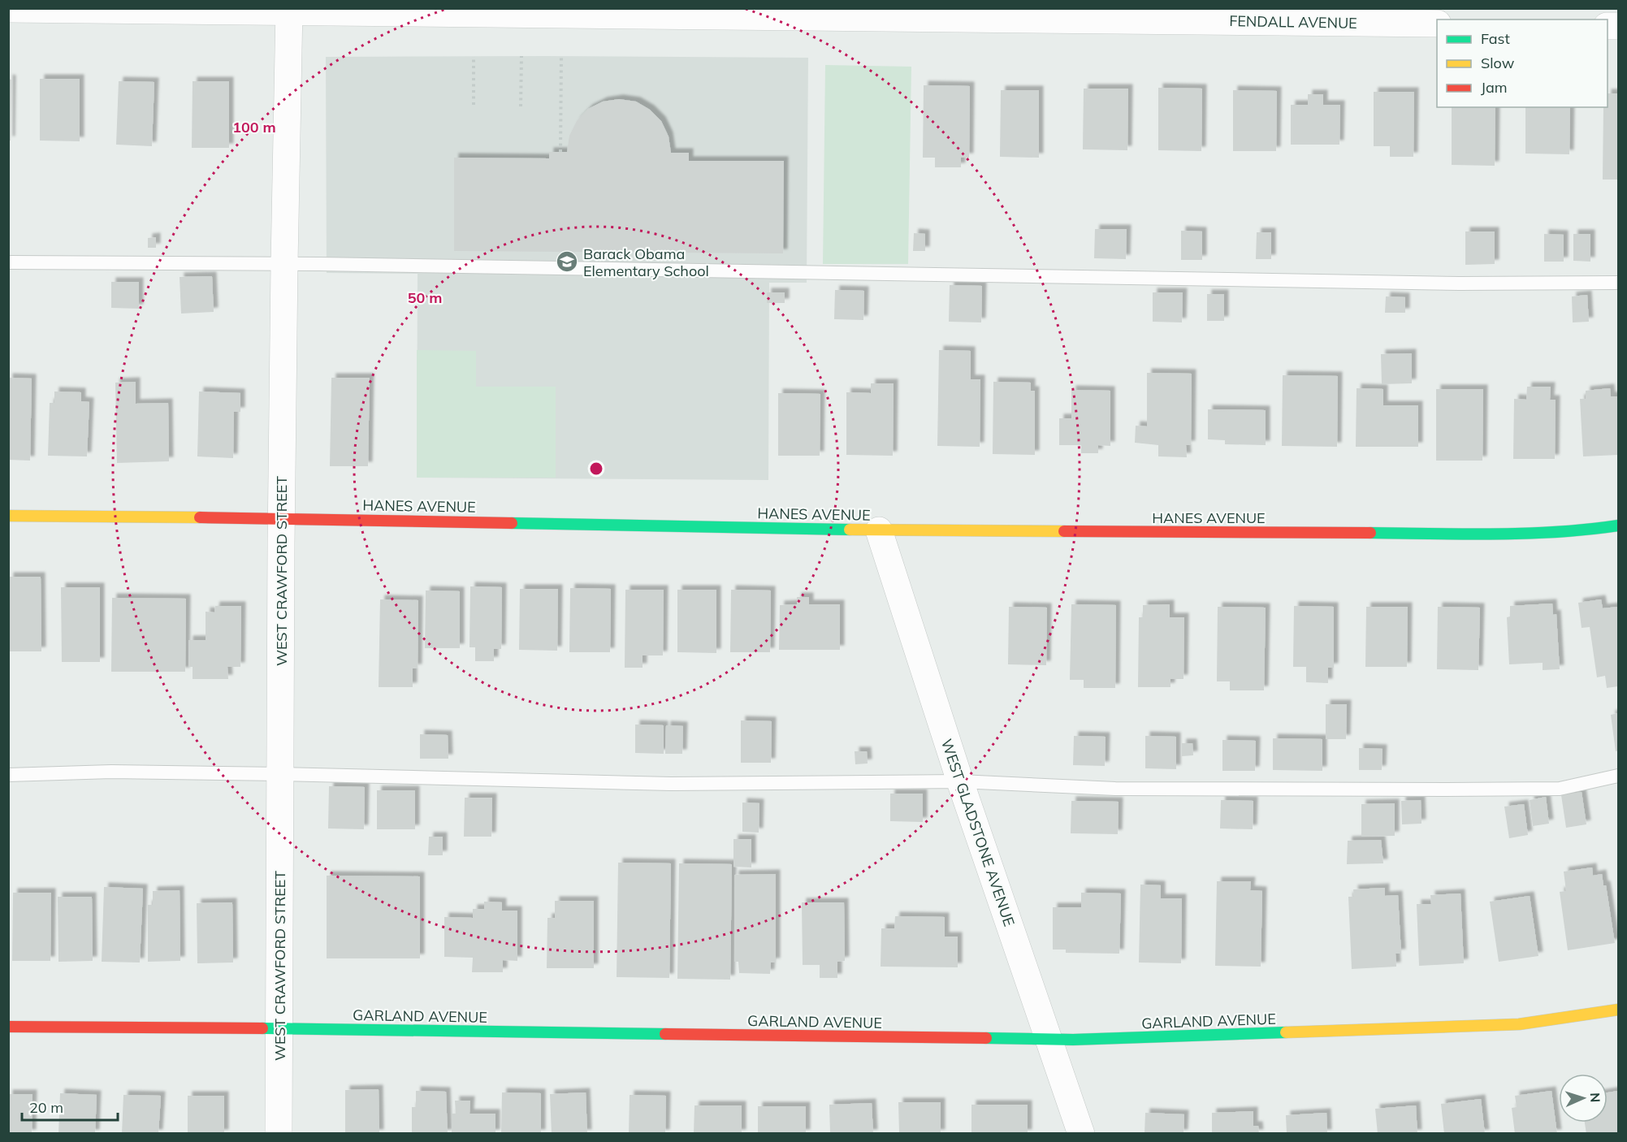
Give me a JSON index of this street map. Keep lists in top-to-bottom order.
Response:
{
  "streets": {
    "street": [
      "FENDALL AVENUE",
      "HANES AVENUE",
      "WEST CRAWFORD STREET",
      "WEST GLADSTONE AVENUE",
      "GARLAND AVENUE"
    ]
  },
  "crossings": [
    ["FENDALL AVENUE", "WEST CRAWFORD STREET"],
    ["HANES AVENUE", "WEST CRAWFORD STREET"],
    ["HANES AVENUE", "WEST GLADSTONE AVENUE"],
    ["WEST CRAWFORD STREET", "GARLAND AVENUE"],
    ["WEST GLADSTONE AVENUE", "GARLAND AVENUE"]
  ],
  "places": {
    "school or university": ["Barack Obama Elementary School"]
  },
  "legend": ["Fast", "Slow", "Jam"],
  "scale_bar": "20 m",
  "north": "right",
  "rings": ["100 m", "50 m"]
}
